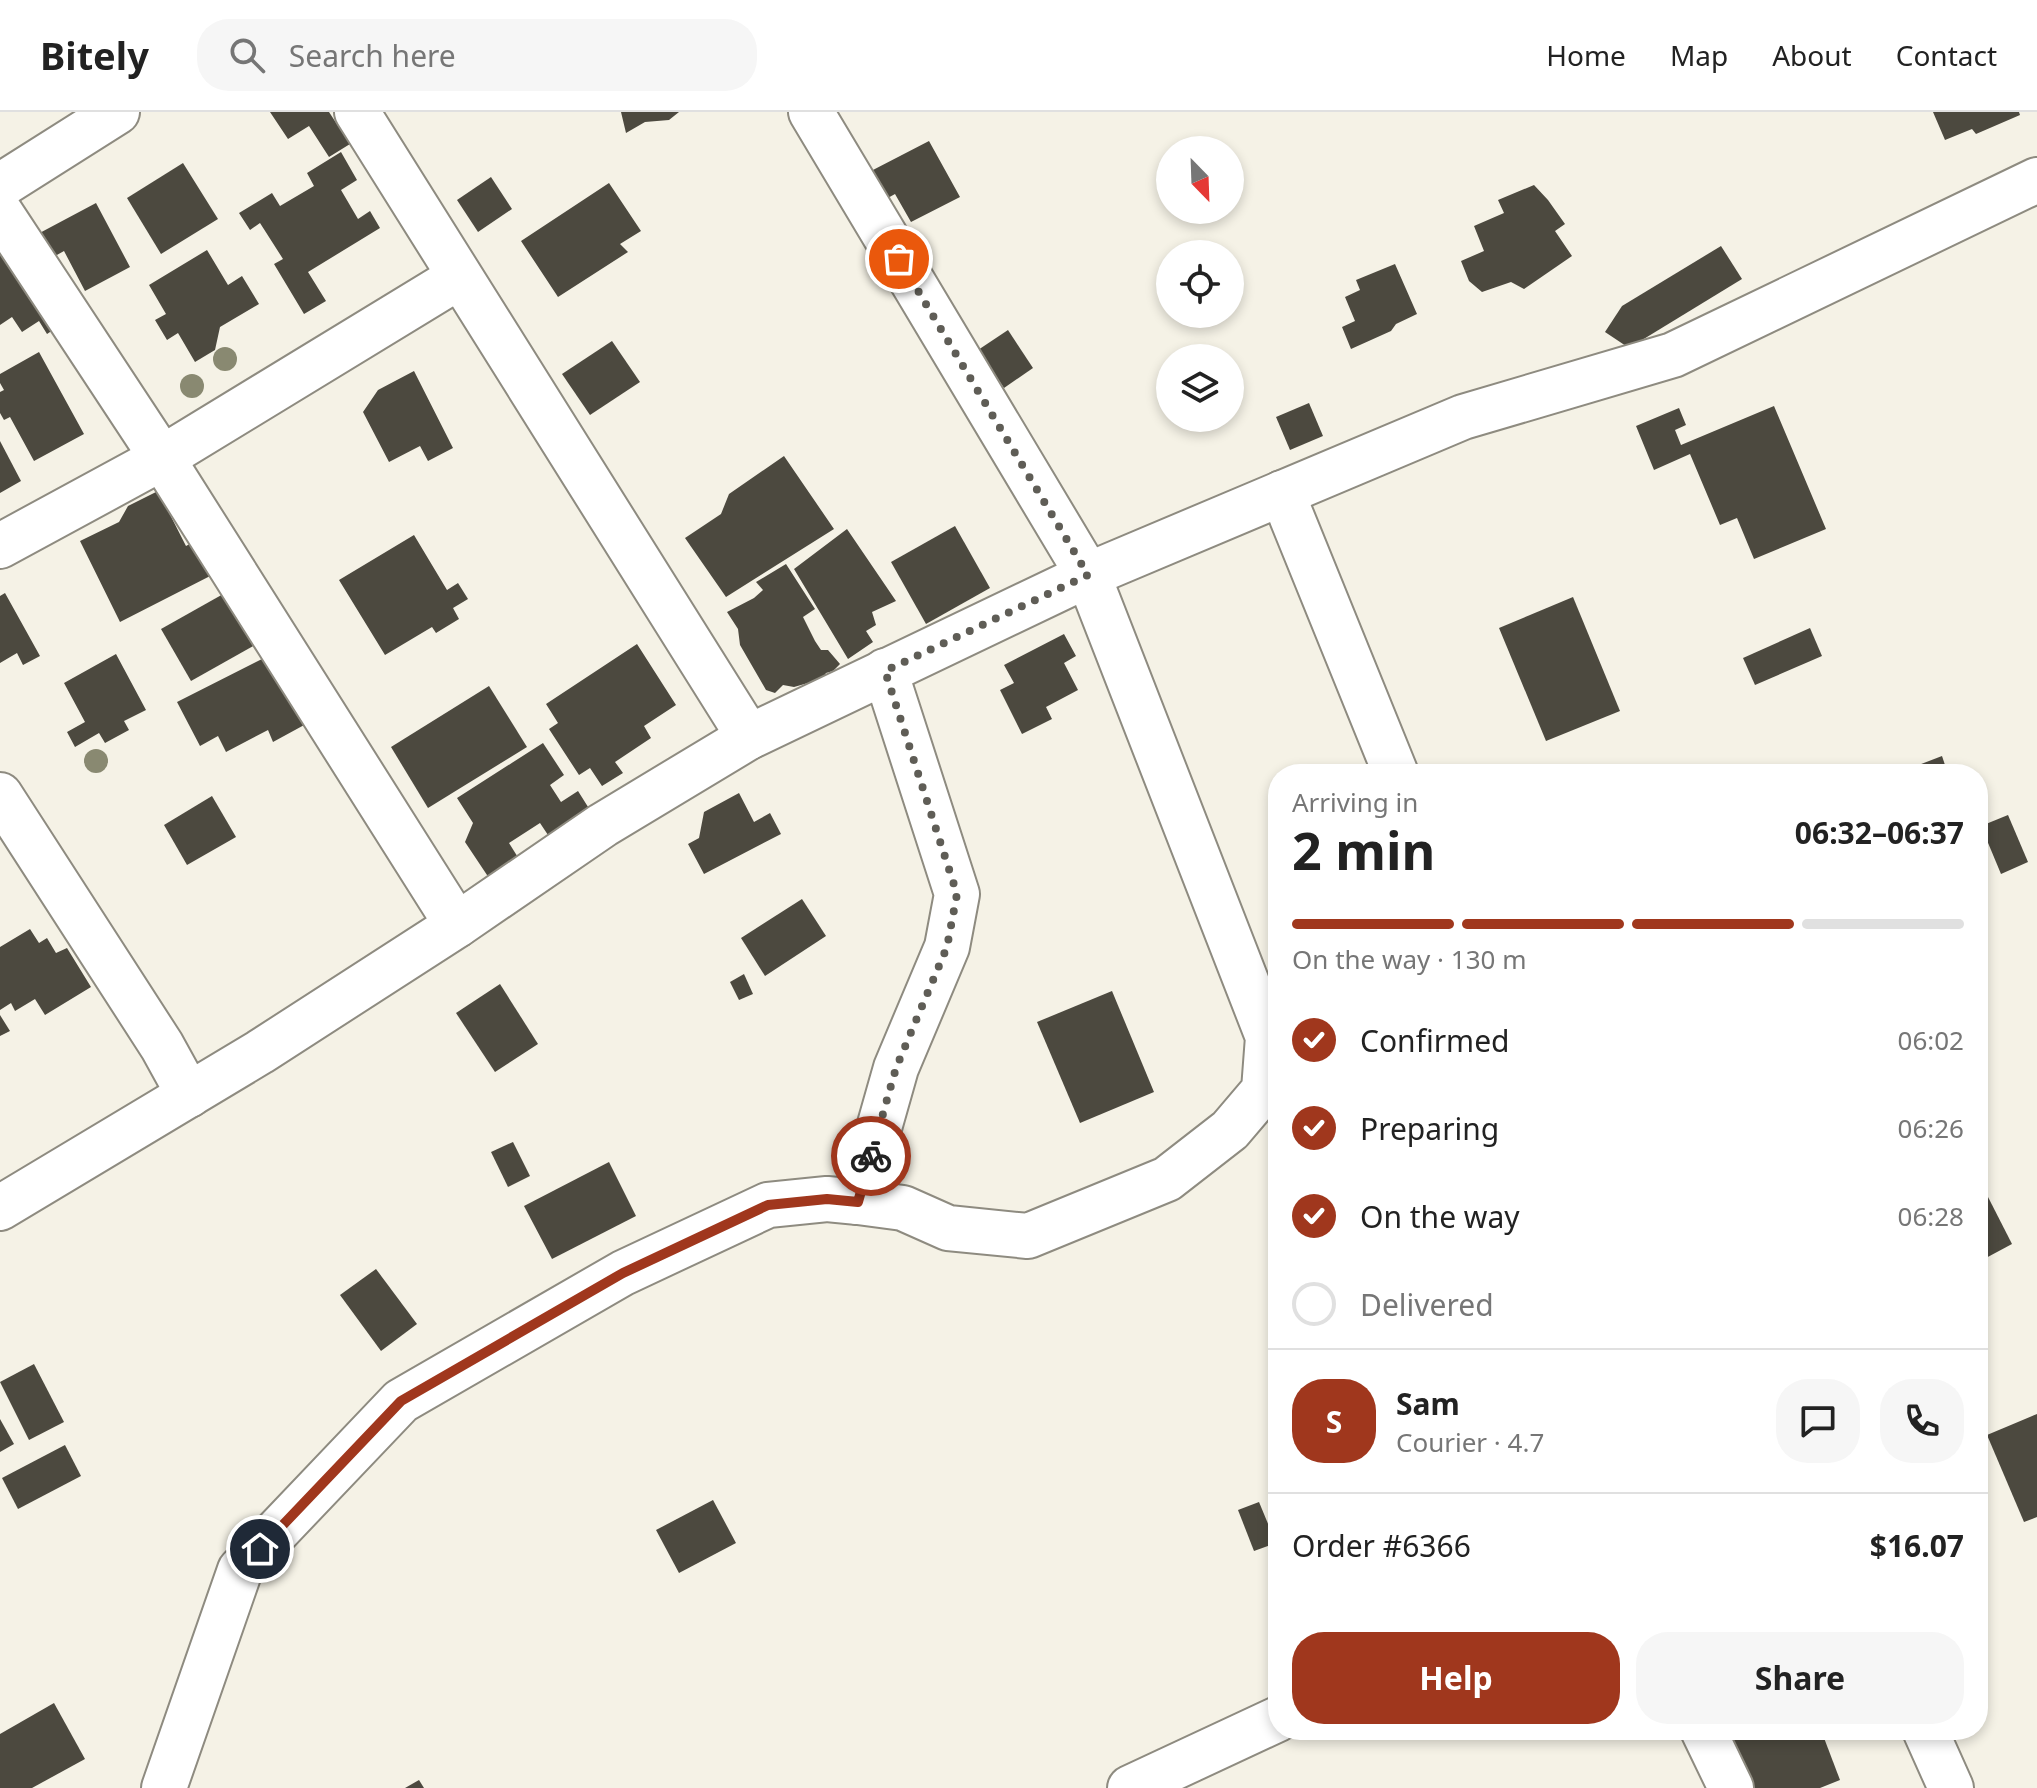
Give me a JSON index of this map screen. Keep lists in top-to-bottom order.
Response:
{
  "north": "bottom right",
  "page": {
    "header": "Bitely",
    "search": "Search here",
    "nav": [
      "Home",
      "Map",
      "About",
      "Contact"
    ],
    "heading": ["2 min", "Arriving in", "06:32–06:37"],
    "panel": [
      "Sam",
      "Courier · 4.7",
      "Order #6366",
      "$16.07"
    ],
    "bar": "On the way · 130 m",
    "list": [
      ["Confirmed", "06:02"],
      ["Preparing", "06:26"],
      ["On the way", "06:28"],
      "Delivered"
    ],
    "round": "S",
    "buttons": ["Help", "Share"]
  }
}
